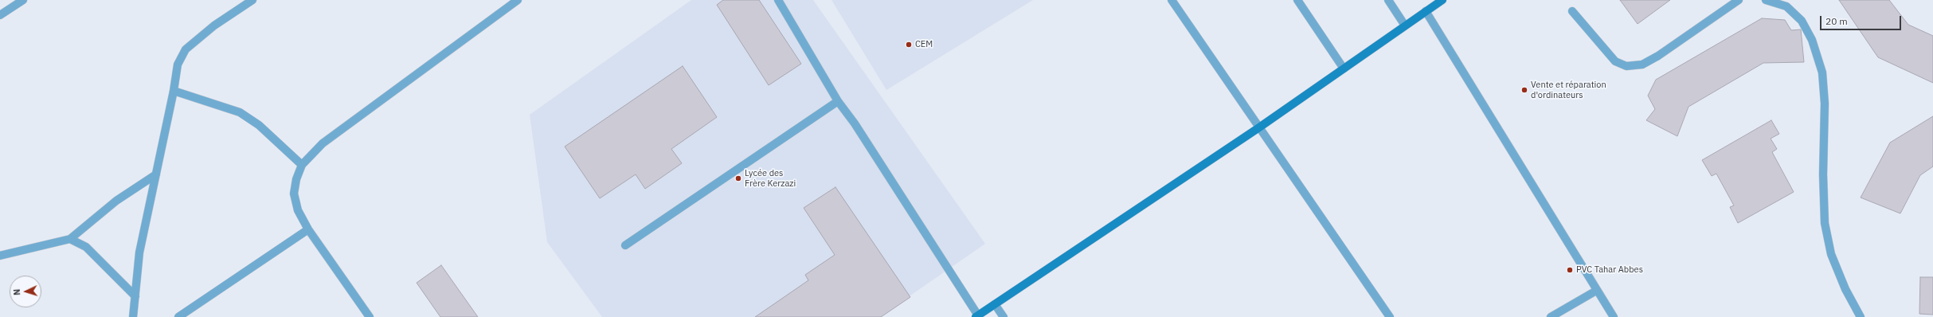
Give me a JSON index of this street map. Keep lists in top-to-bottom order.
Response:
{
  "places": [
    "CEM",
    "Vente et réparation d'ordinateurs",
    "Lycée des Frère Kerzazi",
    "PVC Tahar Abbes"
  ],
  "scale_bar": "20 m",
  "north": "left"
}
